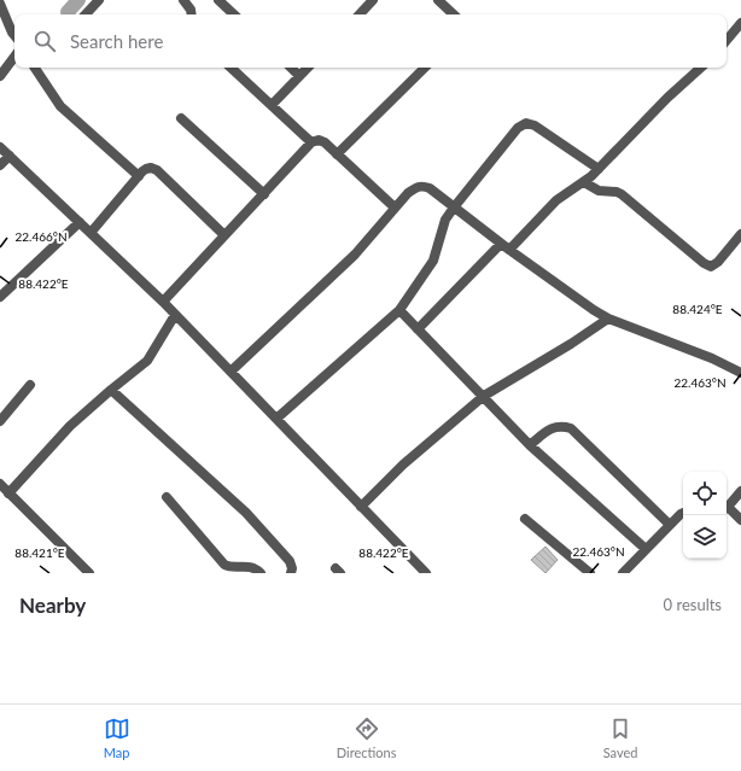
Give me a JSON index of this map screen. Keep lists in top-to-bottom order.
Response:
{
  "page": {
    "search": "Search here",
    "heading": ["Nearby", "0 results"],
    "nav": ["Map", "Directions", "Saved"]
  },
  "coordinates": [
    "22.466°N",
    "88.422°E",
    "88.424°E",
    "22.463°N",
    "88.421°E"
  ]
}
